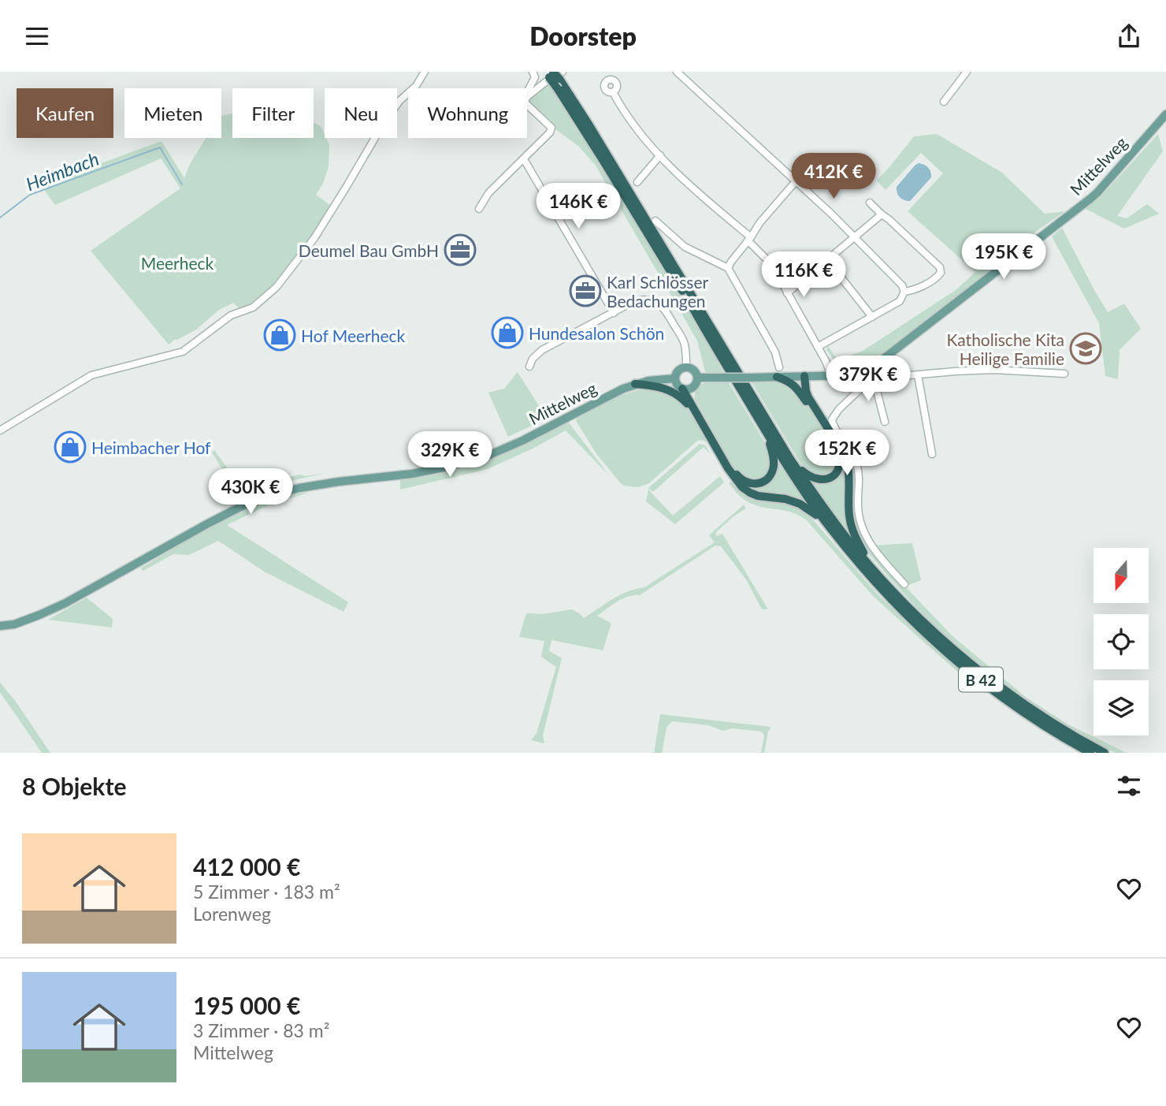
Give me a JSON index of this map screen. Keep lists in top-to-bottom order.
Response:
{
  "streets": {
    "highway": ["B 42"],
    "main road": ["Mittelweg"]
  },
  "water": ["Heimbach"],
  "parks": ["Meerheck"],
  "places": {
    "office": ["Deumel Bau GmbH", "Karl Schlösser Bedachungen"],
    "shop": ["Hundesalon Schön", "Hof Meerheck", "Heimbacher Hof"],
    "school or university": ["Katholische Kita Heilige Familie"]
  },
  "north": "bottom",
  "page": {
    "header": "Doorstep",
    "chip": [
      "Kaufen",
      "Mieten",
      "Filter",
      "Neu",
      "Wohnung"
    ],
    "price": [
      "412K €",
      "146K €",
      "195K €",
      "116K €",
      "379K €",
      "152K €",
      "329K €",
      "430K €"
    ],
    "heading": "8 Objekte",
    "list": [
      {
        "name": "412 000 €",
        "note": "5 Zimmer · 183 m² · Lorenweg"
      },
      {
        "name": "195 000 €",
        "note": "3 Zimmer · 83 m² · Mittelweg"
      }
    ]
  }
}
